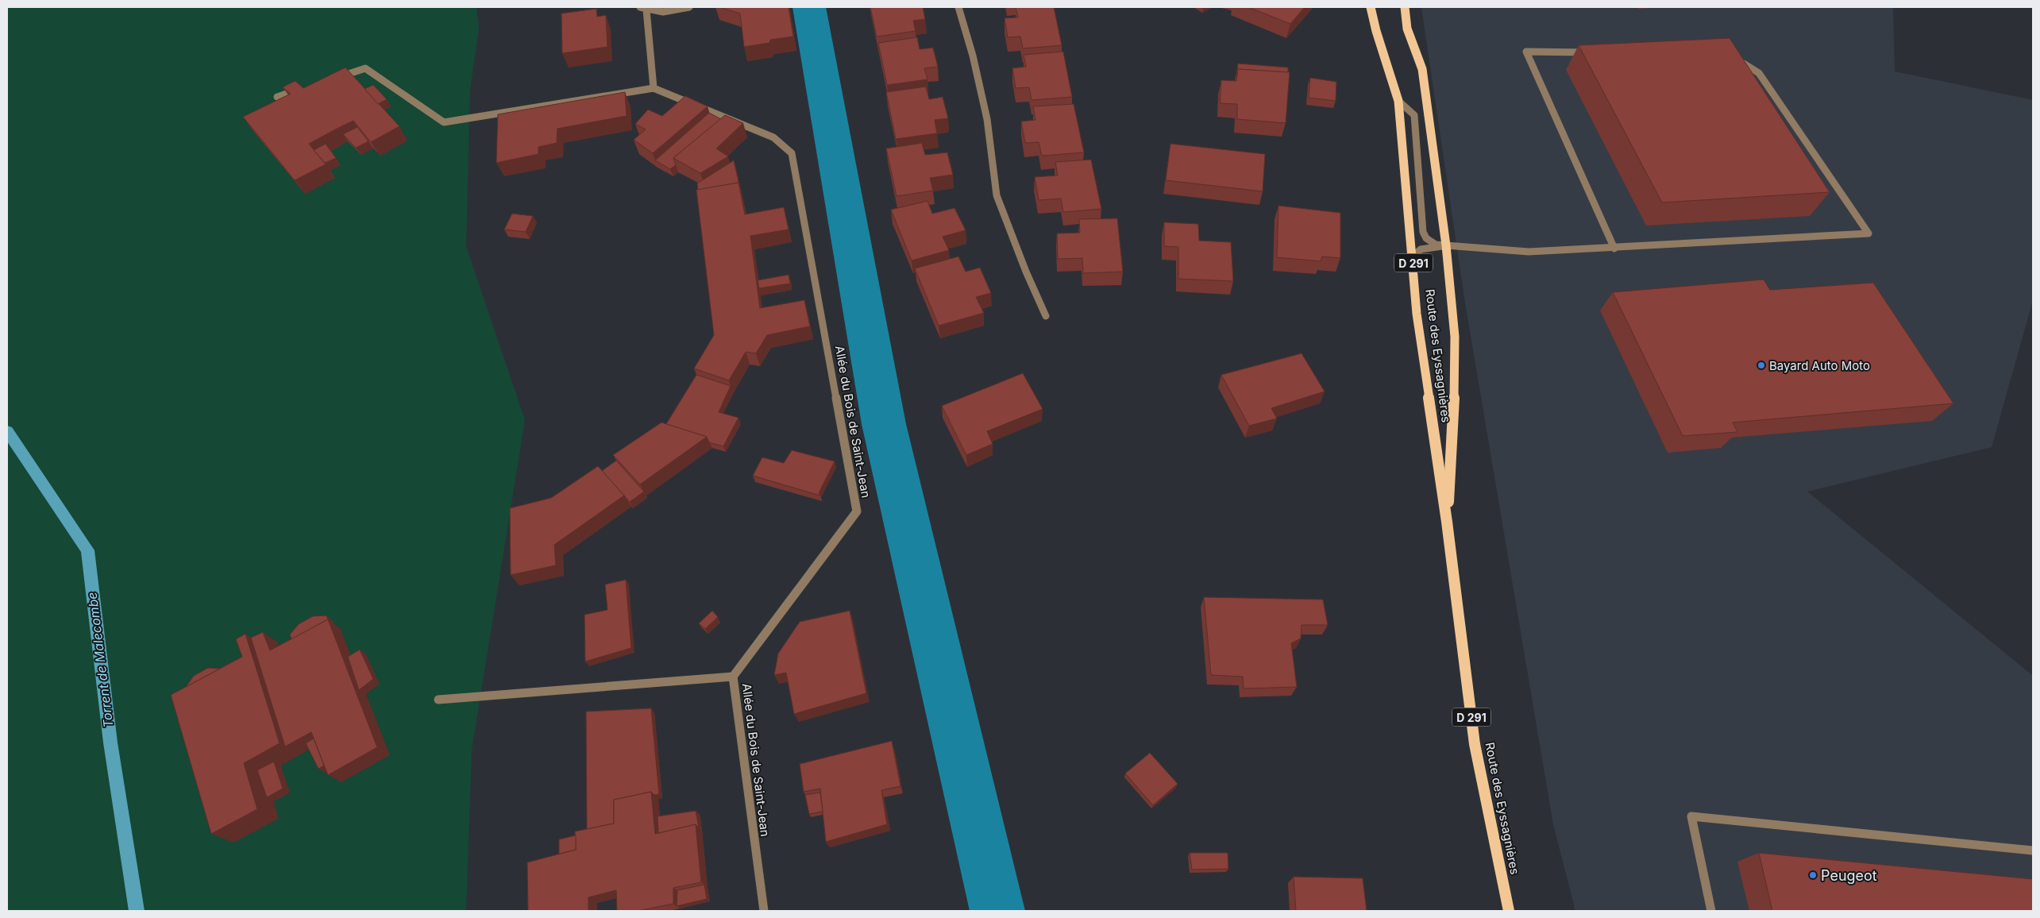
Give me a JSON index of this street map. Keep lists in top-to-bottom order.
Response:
{
  "streets": {
    "main road": ["D 291", "Route des Eyssagnières"],
    "street": ["Allée du Bois de Saint-Jean"]
  },
  "water": ["Torrent de Malecombe"],
  "places": ["Bayard Auto Moto", "Peugeot"]
}
